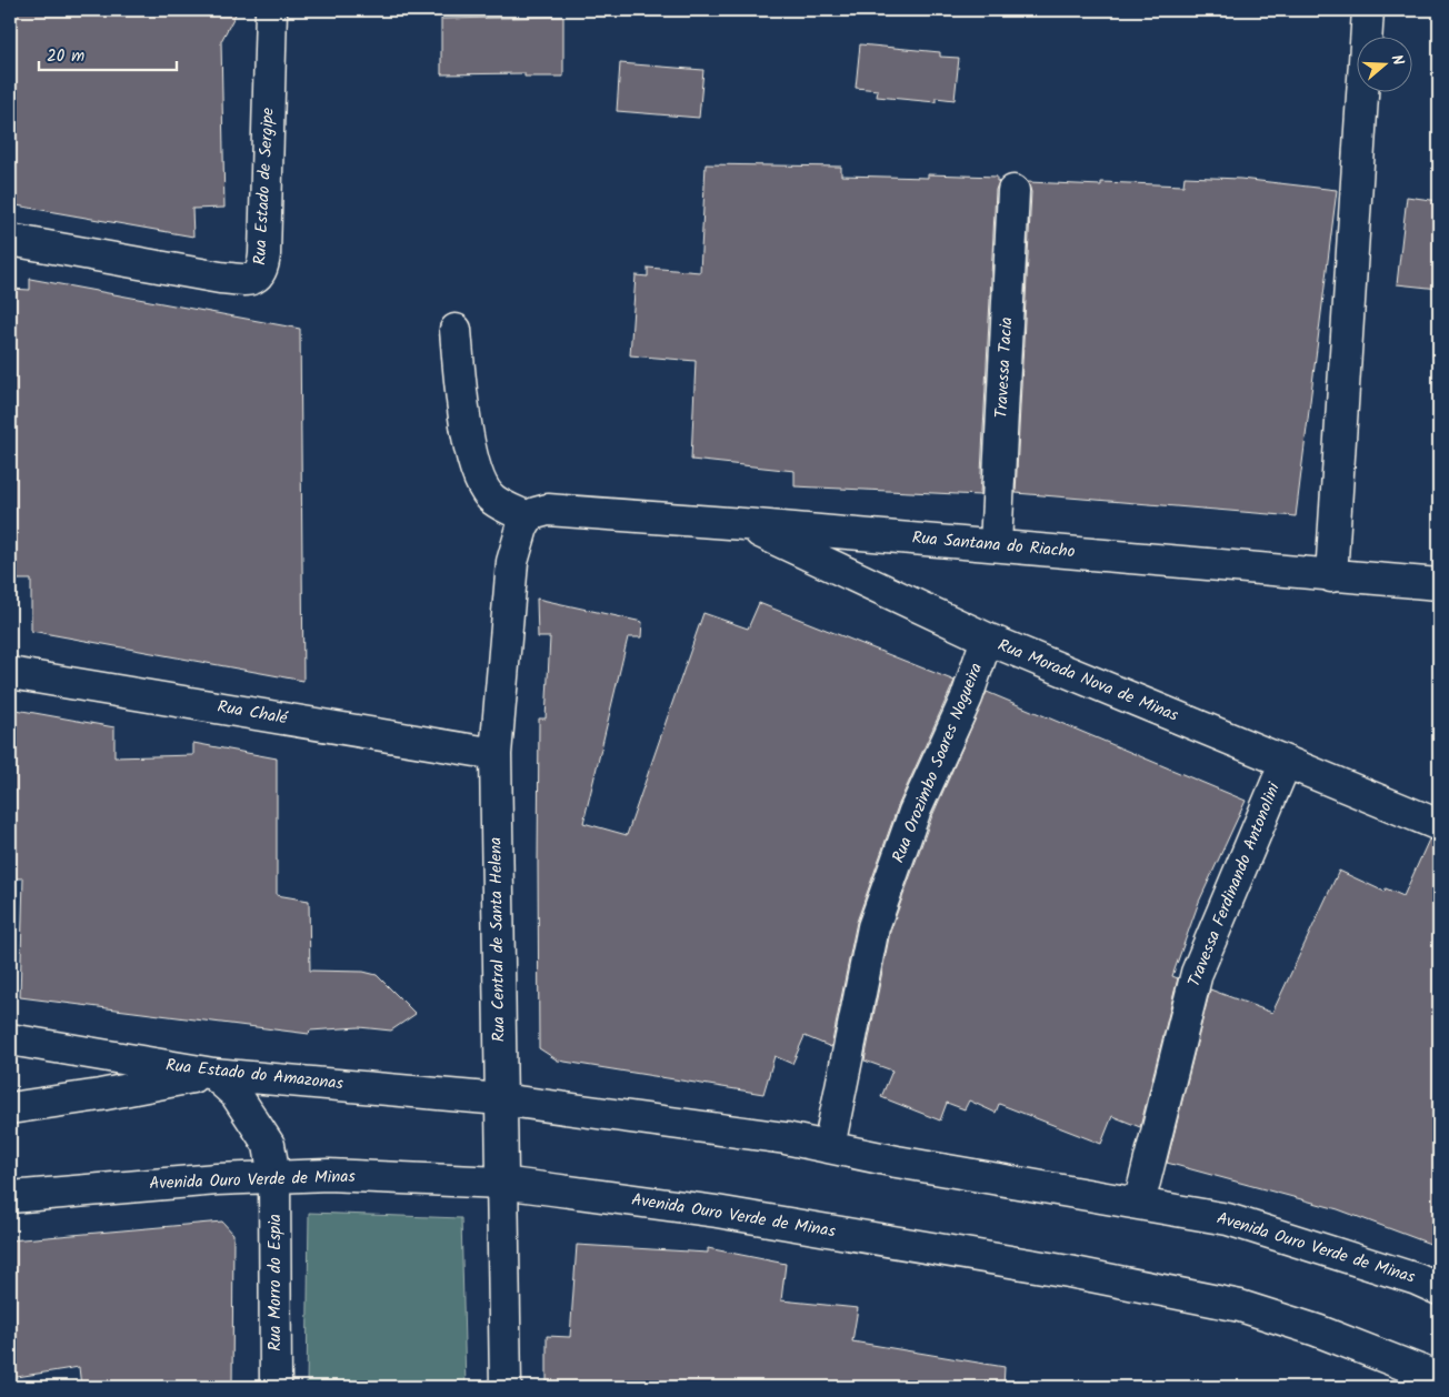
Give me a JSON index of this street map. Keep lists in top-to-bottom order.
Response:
{
  "streets": {
    "street": [
      "Rua Estado de Sergipe",
      "Travessa Tacia",
      "Rua Santana do Riacho",
      "Rua Morada Nova de Minas",
      "Rua Chalé",
      "Rua Orozimbo Soares Nogueira",
      "Travessa Ferdinando Antonolini",
      "Rua Central de Santa Helena",
      "Rua Estado do Amazonas",
      "Avenida Ouro Verde de Minas",
      "Rua Morro do Espia"
    ]
  },
  "crossings": [
    ["Travessa Tacia", "Rua Santana do Riacho"],
    ["Rua Santana do Riacho", "Rua Morada Nova de Minas"],
    ["Rua Santana do Riacho", "Rua Central de Santa Helena"],
    ["Rua Morada Nova de Minas", "Rua Orozimbo Soares Nogueira"],
    ["Rua Morada Nova de Minas", "Travessa Ferdinando Antonolini"],
    ["Rua Chalé", "Rua Central de Santa Helena"],
    ["Rua Orozimbo Soares Nogueira", "Avenida Ouro Verde de Minas"],
    ["Travessa Ferdinando Antonolini", "Avenida Ouro Verde de Minas"],
    ["Rua Central de Santa Helena", "Rua Estado do Amazonas"],
    ["Rua Central de Santa Helena", "Avenida Ouro Verde de Minas"],
    ["Rua Estado do Amazonas", "Avenida Ouro Verde de Minas"],
    ["Rua Estado do Amazonas", "Rua Morro do Espia"],
    ["Avenida Ouro Verde de Minas", "Rua Morro do Espia"]
  ],
  "scale_bar": "20 m",
  "north": "right"
}
